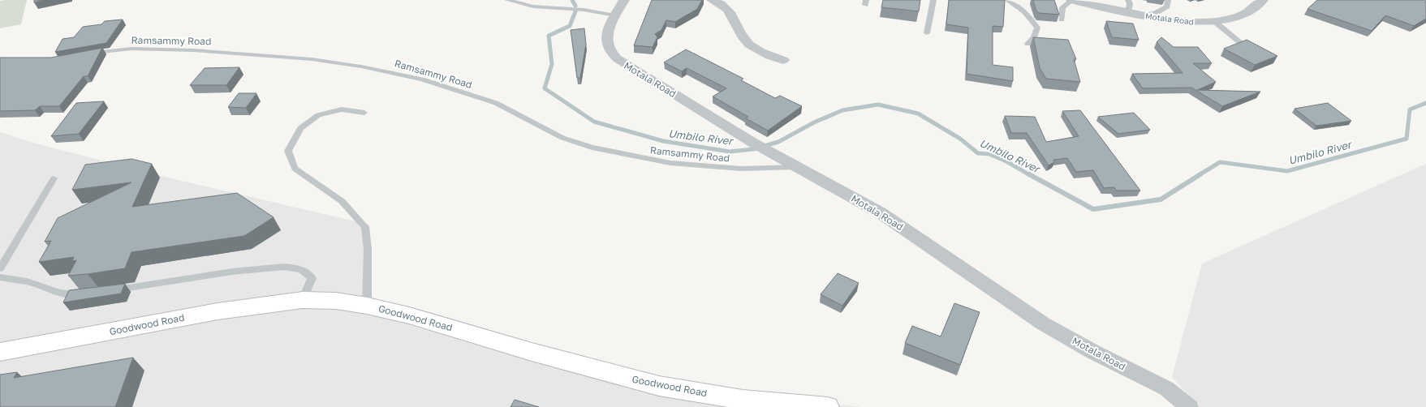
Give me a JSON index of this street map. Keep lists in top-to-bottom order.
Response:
{
  "streets": {
    "street": ["Motala Road", "Goodwood Road"],
    "lane": ["Ramsammy Road"]
  },
  "crossings": [
    ["Motala Road", "Ramsammy Road"]
  ],
  "water": ["Umbilo River"]
}
